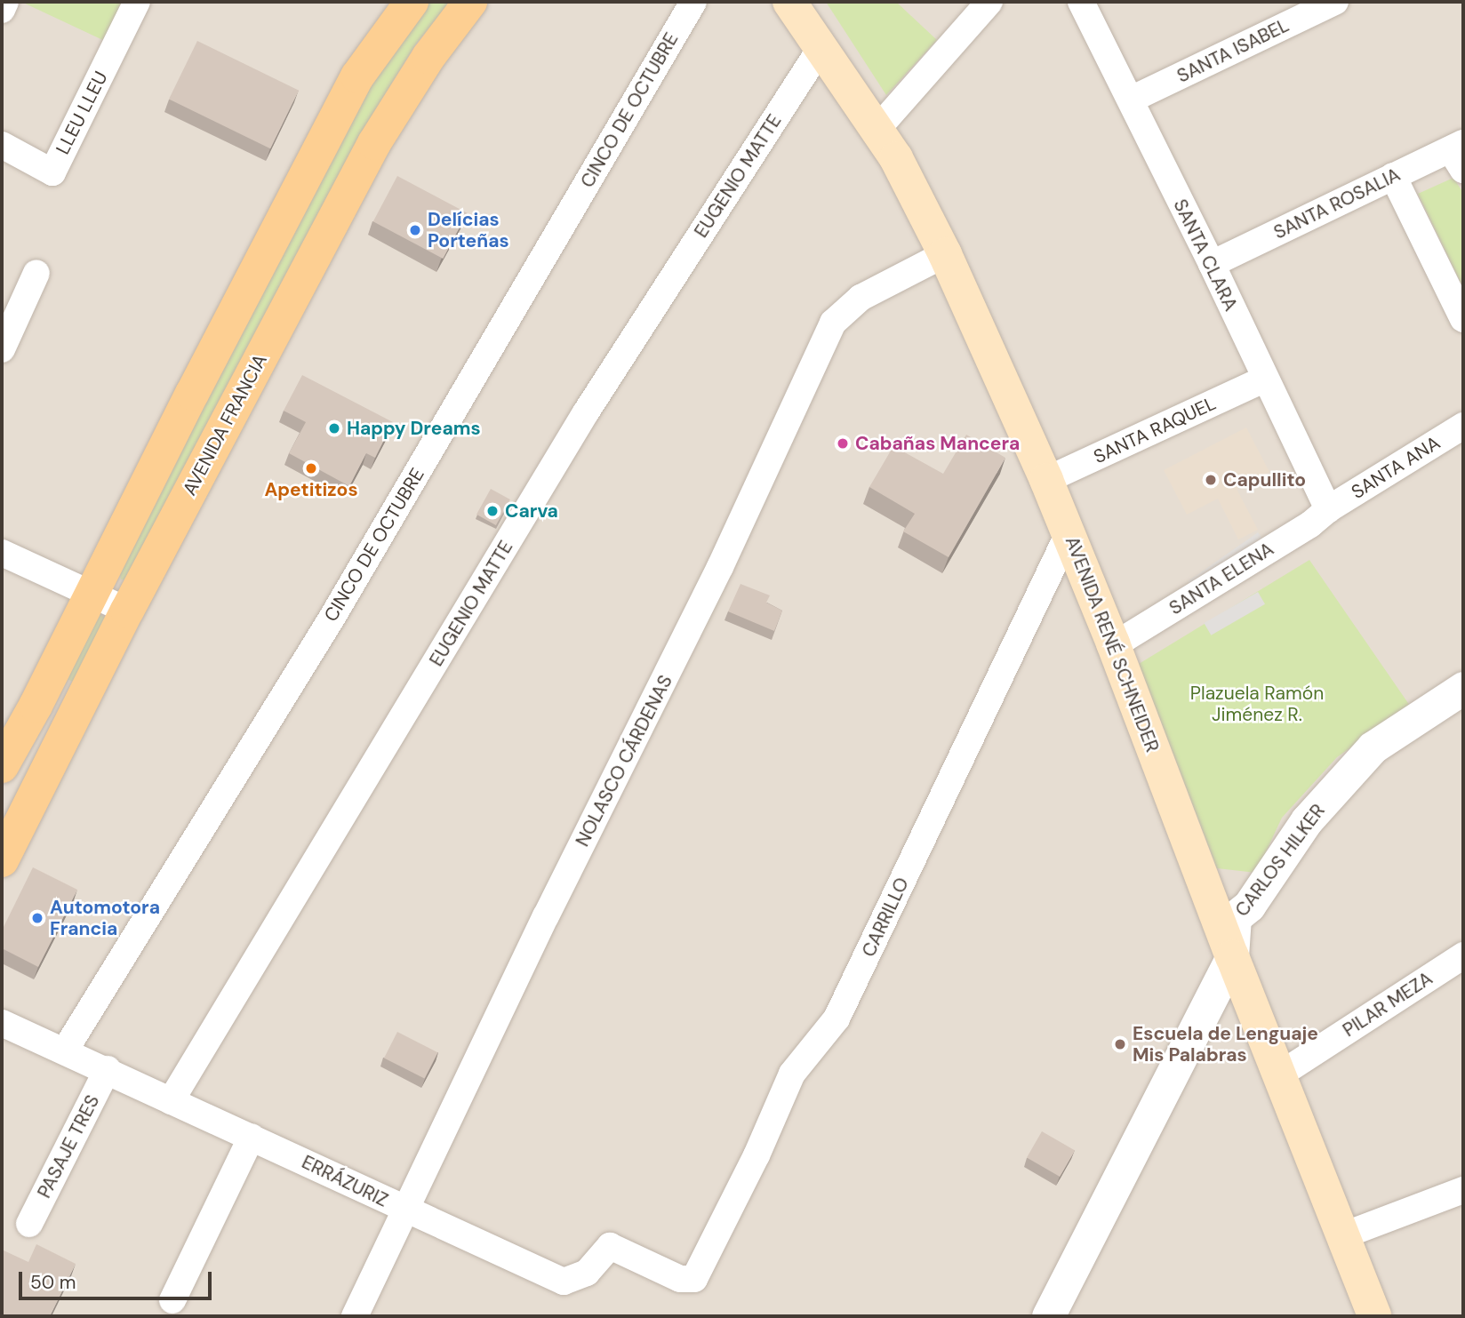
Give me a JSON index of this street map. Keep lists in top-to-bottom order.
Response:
{
  "streets": {
    "main road": ["AVENIDA FRANCIA", "AVENIDA RENÉ SCHNEIDER"],
    "street": [
      "SANTA ISABEL",
      "CINCO DE OCTUBRE",
      "LLEU LLEU",
      "EUGENIO MATTE",
      "SANTA ROSALIA",
      "SANTA CLARA",
      "SANTA RAQUEL",
      "SANTA ANA",
      "SANTA ELENA",
      "NOLASCO CÁRDENAS",
      "CARLOS HILKER",
      "CARRILLO",
      "PILAR MEZA",
      "PASAJE TRES",
      "ERRÁZURIZ"
    ]
  },
  "crossings": [
    ["SANTA ISABEL", "SANTA CLARA"],
    ["CINCO DE OCTUBRE", "ERRÁZURIZ"],
    ["EUGENIO MATTE", "AVENIDA RENÉ SCHNEIDER"],
    ["EUGENIO MATTE", "ERRÁZURIZ"],
    ["SANTA ROSALIA", "SANTA CLARA"],
    ["SANTA CLARA", "SANTA RAQUEL"],
    ["SANTA CLARA", "SANTA ANA"],
    ["SANTA CLARA", "SANTA ELENA"],
    ["SANTA RAQUEL", "AVENIDA RENÉ SCHNEIDER"],
    ["SANTA ANA", "SANTA ELENA"],
    ["SANTA ELENA", "AVENIDA RENÉ SCHNEIDER"],
    ["AVENIDA RENÉ SCHNEIDER", "NOLASCO CÁRDENAS"],
    ["AVENIDA RENÉ SCHNEIDER", "CARLOS HILKER"],
    ["AVENIDA RENÉ SCHNEIDER", "CARRILLO"],
    ["AVENIDA RENÉ SCHNEIDER", "PILAR MEZA"],
    ["NOLASCO CÁRDENAS", "ERRÁZURIZ"],
    ["CARRILLO", "ERRÁZURIZ"],
    ["PASAJE TRES", "ERRÁZURIZ"]
  ],
  "parks": ["Plazuela Ramón Jiménez R."],
  "places": [
    "Delícias Porteñas",
    "Happy Dreams",
    "Cabañas Mancera",
    "Apetitizos",
    "Capullito",
    "Carva",
    "Automotora Francia",
    "Escuela de Lenguaje Mis Palabras"
  ],
  "scale_bar": "50 m"
}
